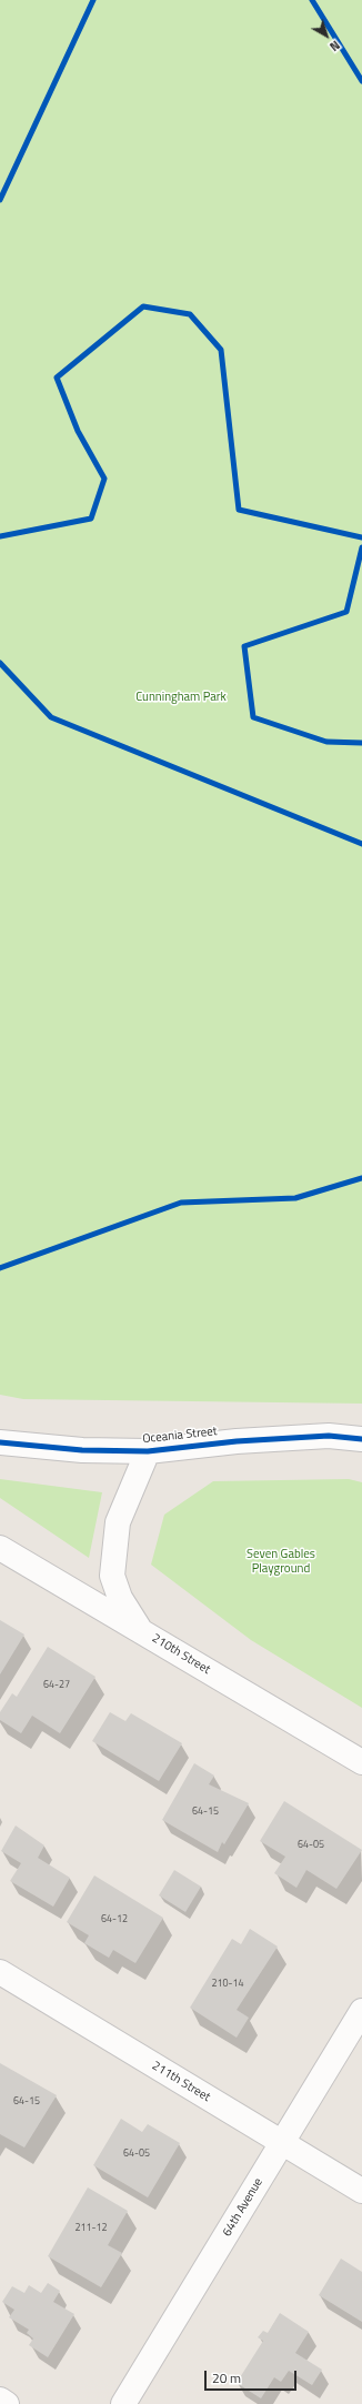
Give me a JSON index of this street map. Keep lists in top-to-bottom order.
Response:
{
  "streets": {
    "street": [
      "Oceania Street",
      "210th Street",
      "211th Street",
      "64th Avenue"
    ]
  },
  "crossings": [
    ["Oceania Street", "210th Street"],
    ["211th Street", "64th Avenue"]
  ],
  "parks": ["Cunningham Park", "Seven Gables Playground"],
  "house_numbers": [
    "64-27",
    "64-15",
    "64-05",
    "64-12",
    "210-14",
    "64-15",
    "64-05",
    "211-12"
  ],
  "scale_bar": "20 m",
  "north": "bottom right"
}
